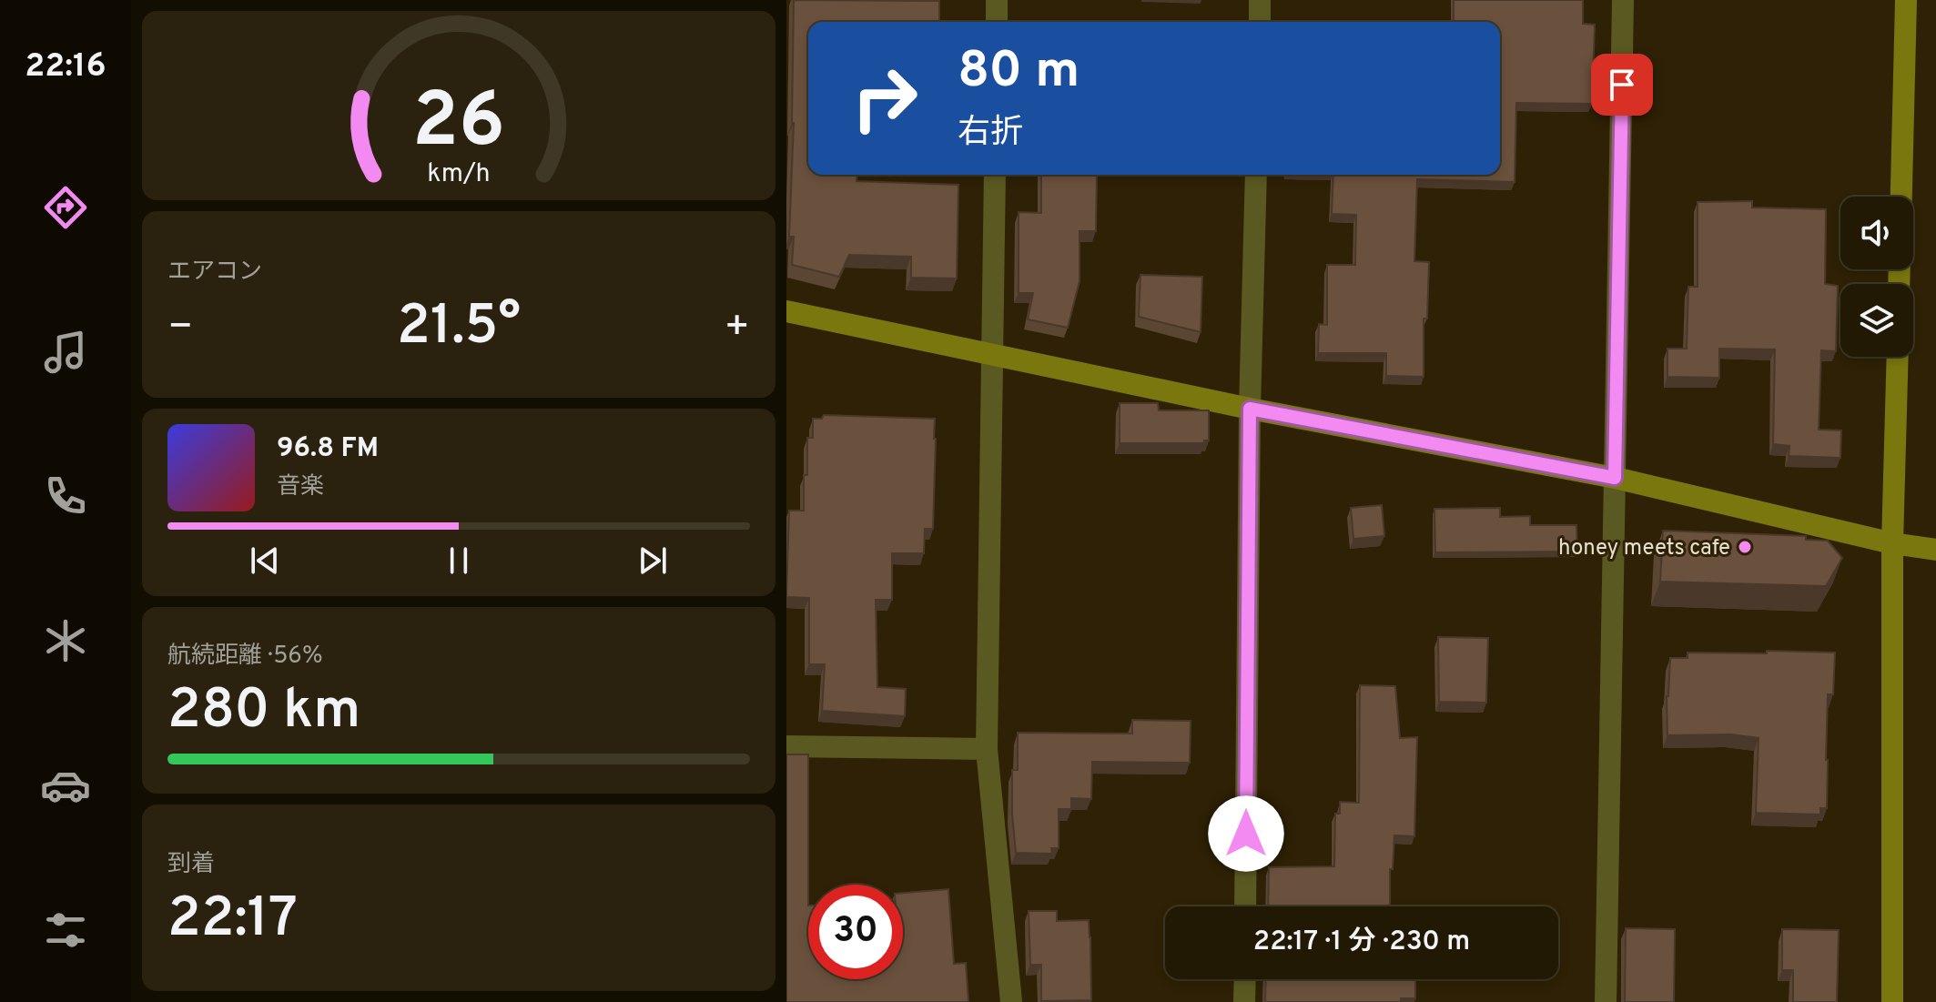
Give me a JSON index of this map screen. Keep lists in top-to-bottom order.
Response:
{
  "places": ["honey meets cafe"],
  "page": {
    "tabs": "22:16",
    "turn": ["80 m", "右折"],
    "tile": [
      "エアコン",
      ["航続距離 · 56%", "280 km"],
      ["到着", "22:17"]
    ],
    "heat": ["−", "21.5°", "+"],
    "song": ["96.8 FM", "音楽"],
    "limit": "30",
    "trip": "22:17 · 1 分 · 230 m",
    "gauge": ["26", "km/h"]
  }
}
